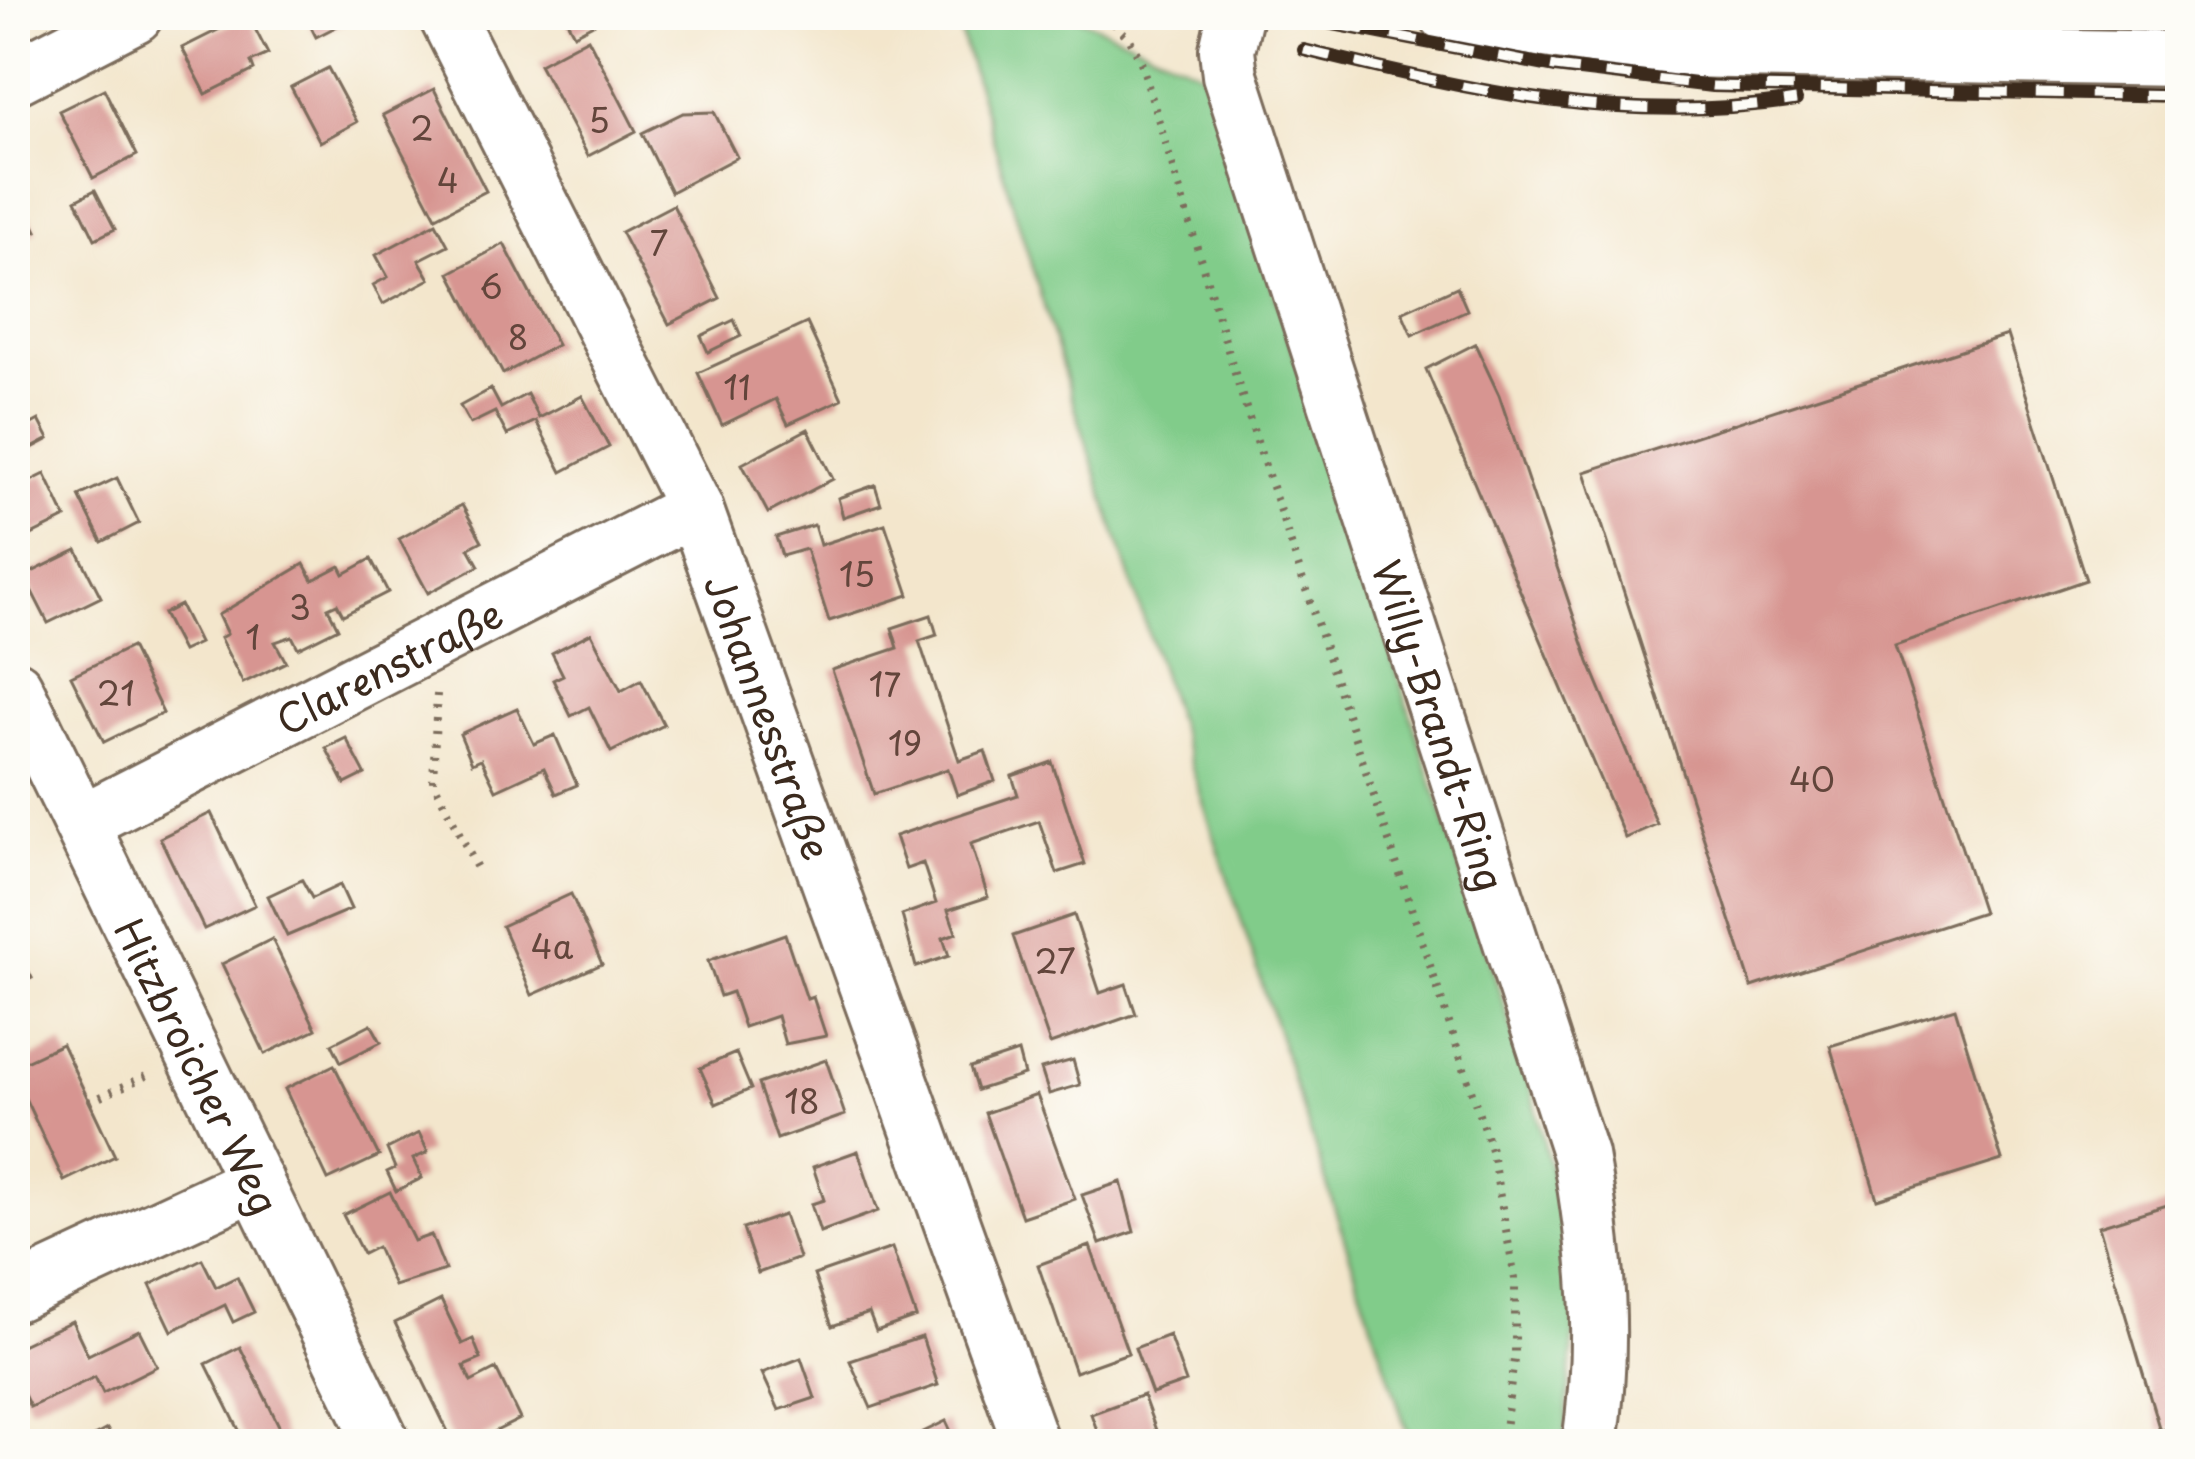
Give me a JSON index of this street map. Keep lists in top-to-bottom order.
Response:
{
  "streets": {
    "street": [
      "Clarenstraße",
      "Johannesstraße",
      "Willy-Brandt-Ring",
      "Hitzbroicher Weg"
    ]
  },
  "crossings": [
    ["Clarenstraße", "Johannesstraße"],
    ["Clarenstraße", "Hitzbroicher Weg"]
  ],
  "house_numbers": [
    "5",
    "2",
    "4",
    "7",
    "6",
    "8",
    "11",
    "15",
    "3",
    "1",
    "17",
    "21",
    "19",
    "40",
    "4a",
    "27",
    "18"
  ]
}
